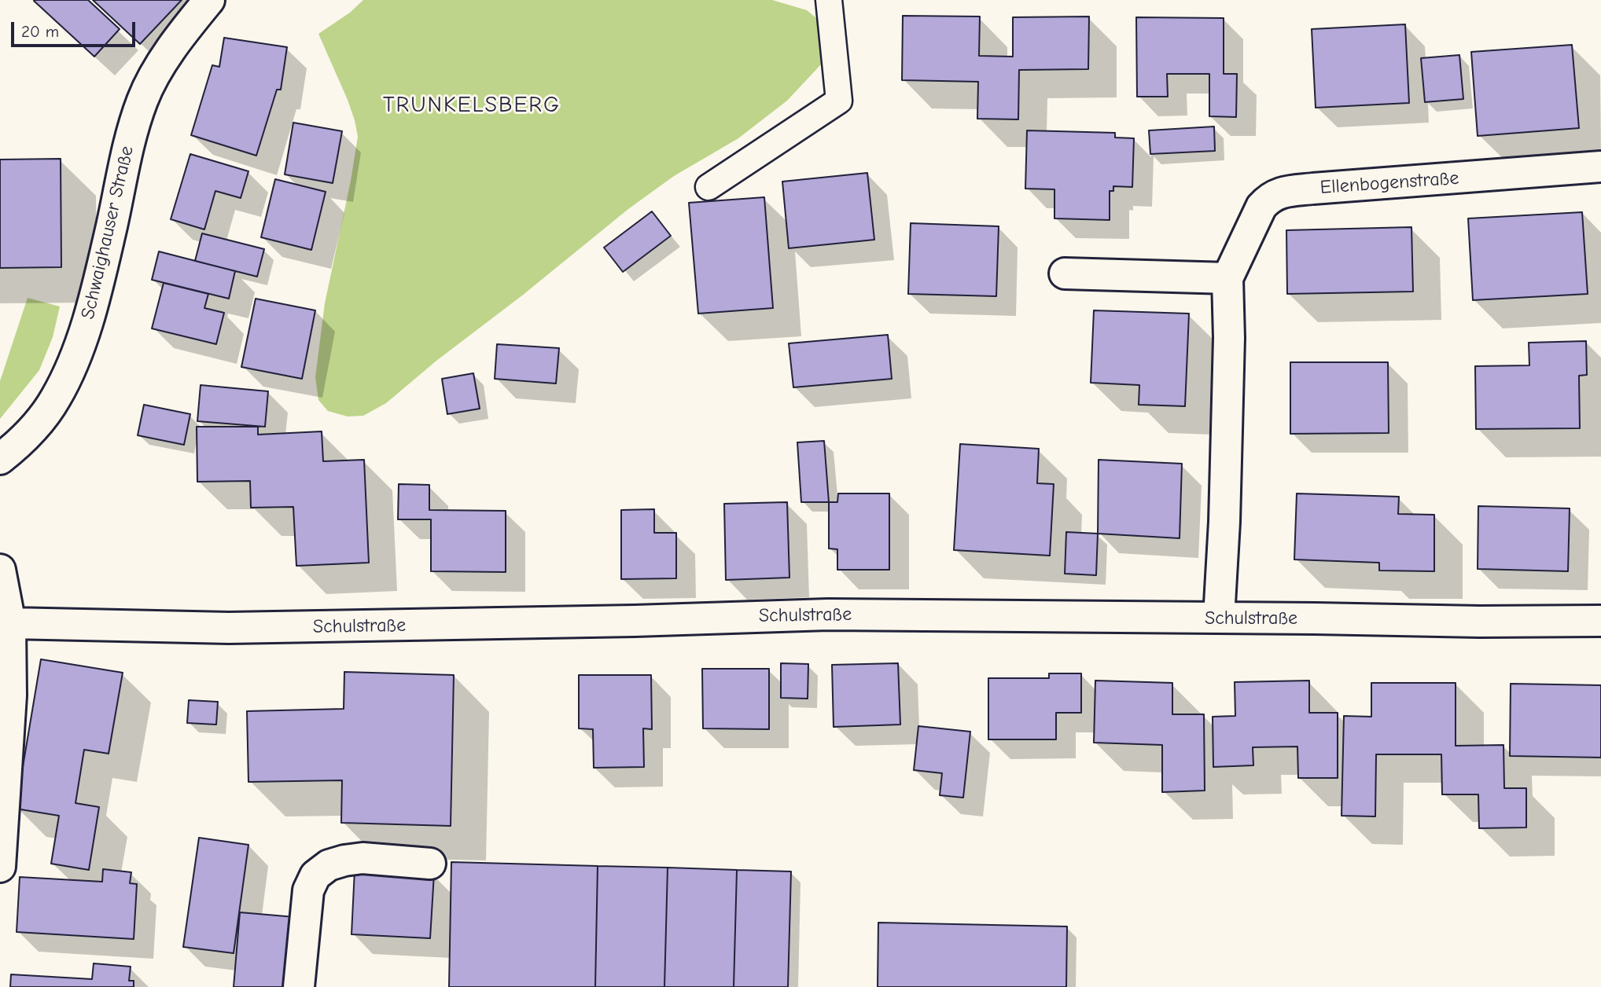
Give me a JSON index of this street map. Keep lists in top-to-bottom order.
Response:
{
  "streets": {
    "street": ["Ellenbogenstraße", "Schwaighauser Straße", "Schulstraße"]
  },
  "crossings": [
    ["Ellenbogenstraße", "Schulstraße"]
  ],
  "districts": ["TRUNKELSBERG"],
  "scale_bar": "20 m"
}
